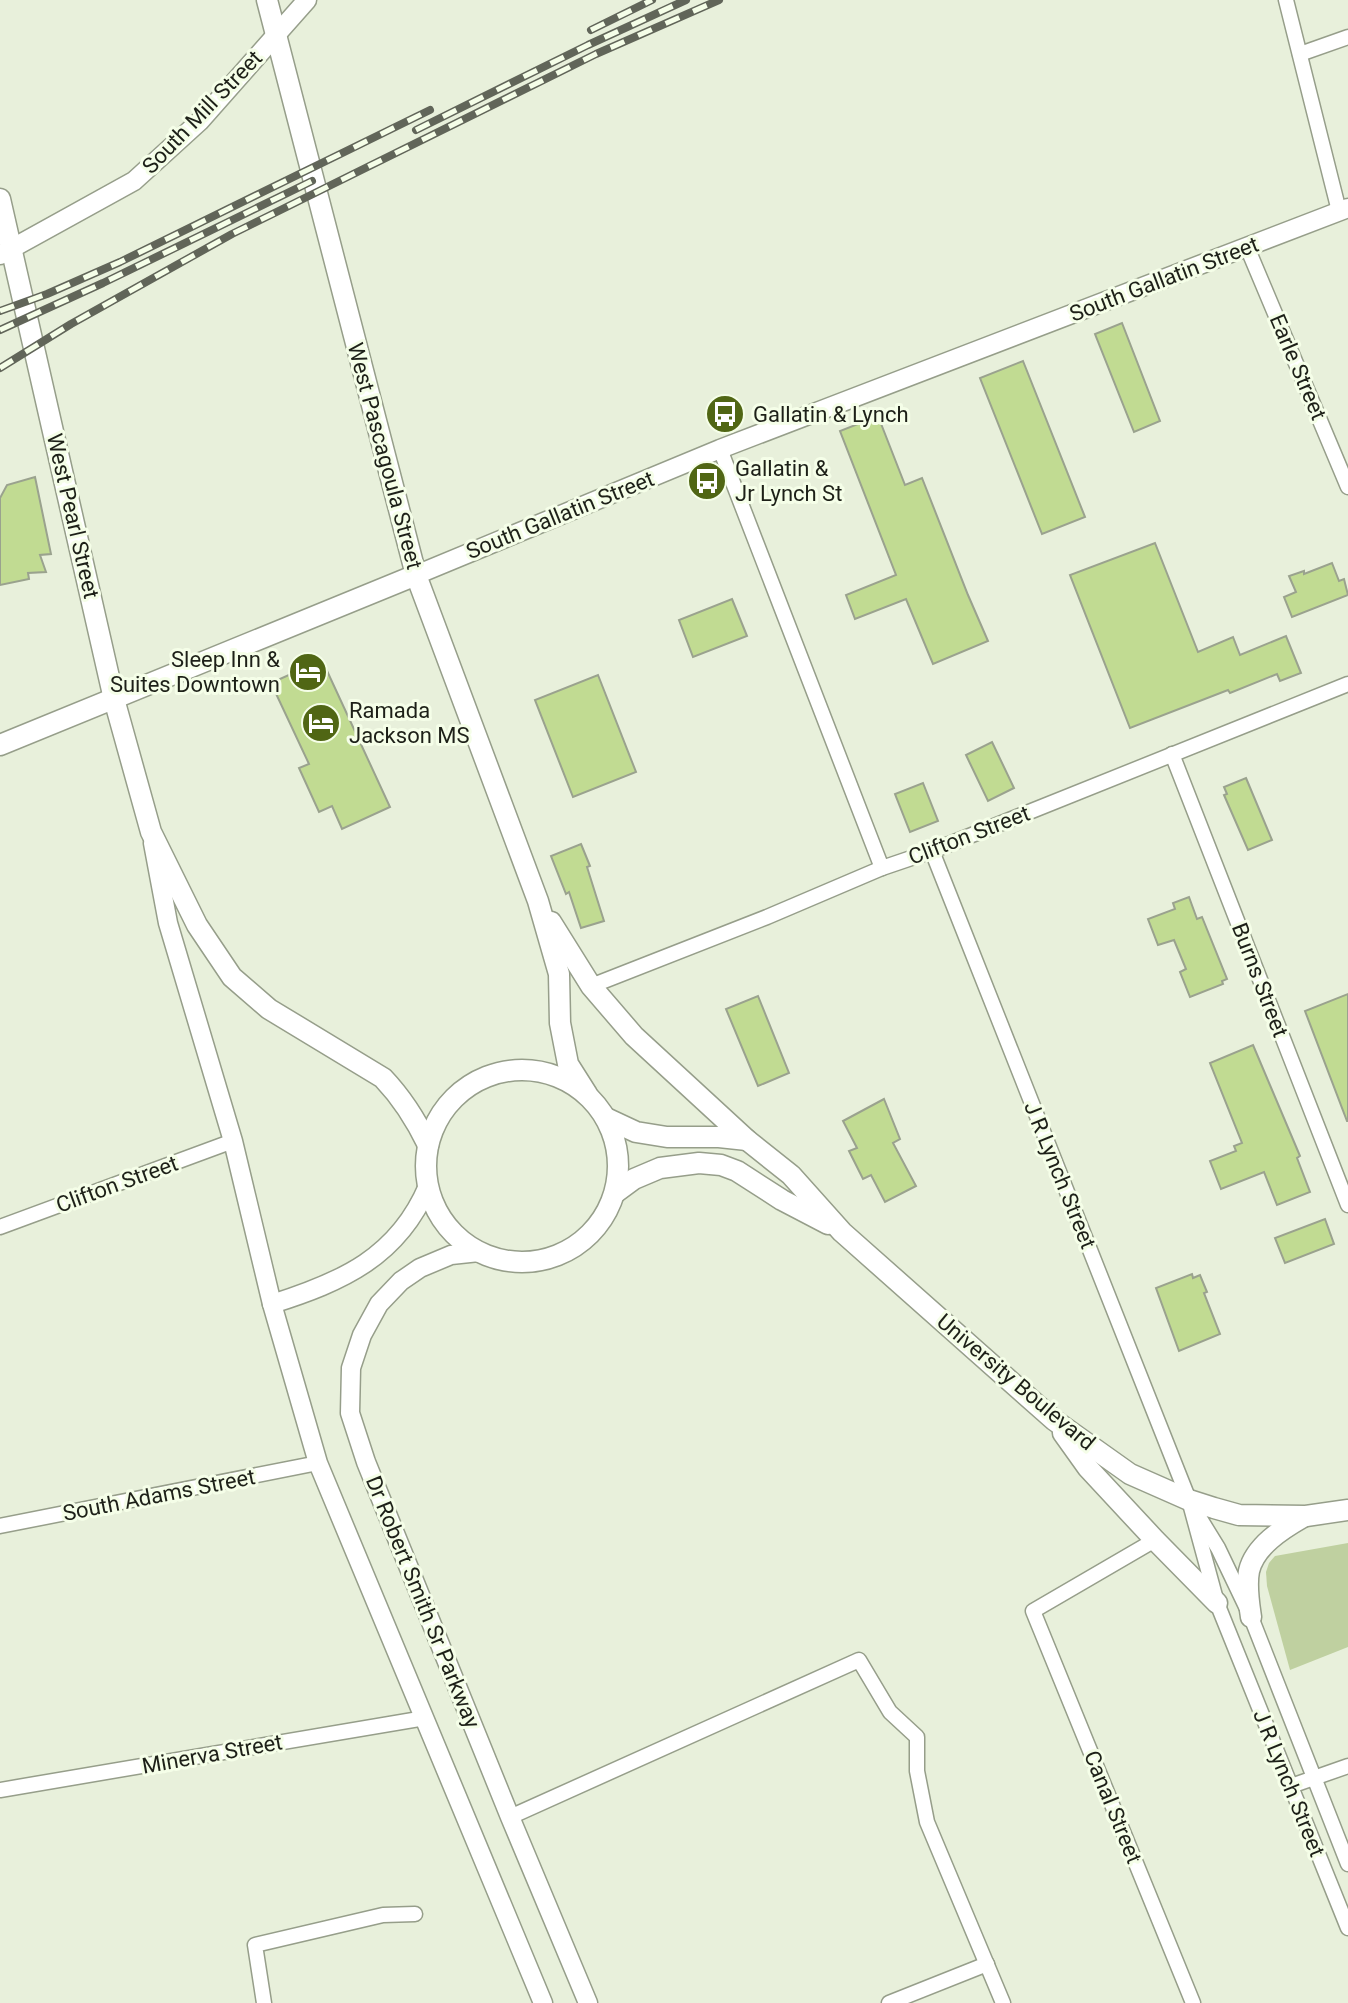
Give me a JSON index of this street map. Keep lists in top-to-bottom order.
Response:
{
  "streets": {
    "main road": [
      "South Gallatin Street",
      "West Pascagoula Street",
      "West Pearl Street",
      "University Boulevard"
    ],
    "street": [
      "South Mill Street",
      "Earle Street",
      "Clifton Street",
      "Burns Street",
      "J R Lynch Street",
      "South Adams Street",
      "Dr Robert Smith Sr Parkway",
      "Minerva Street",
      "Canal Street"
    ]
  },
  "crossings": [
    ["South Mill Street", "West Pascagoula Street"],
    ["South Mill Street", "West Pearl Street"],
    ["South Gallatin Street", "Earle Street"],
    ["South Gallatin Street", "West Pascagoula Street"],
    ["South Gallatin Street", "West Pearl Street"],
    ["West Pascagoula Street", "Clifton Street"],
    ["West Pascagoula Street", "University Boulevard"],
    ["West Pascagoula Street", "Dr Robert Smith Sr Parkway"],
    ["West Pearl Street", "Dr Robert Smith Sr Parkway"],
    ["Clifton Street", "Burns Street"],
    ["Clifton Street", "J R Lynch Street"],
    ["Clifton Street", "Dr Robert Smith Sr Parkway"],
    ["J R Lynch Street", "University Boulevard"],
    ["University Boulevard", "Dr Robert Smith Sr Parkway"],
    ["South Adams Street", "Dr Robert Smith Sr Parkway"],
    ["Dr Robert Smith Sr Parkway", "Minerva Street"]
  ],
  "places": {
    "bus stop": ["Gallatin & Lynch", "Gallatin & Jr Lynch St"],
    "hotel": ["Sleep Inn & Suites Downtown", "Ramada Jackson MS"]
  }
}
